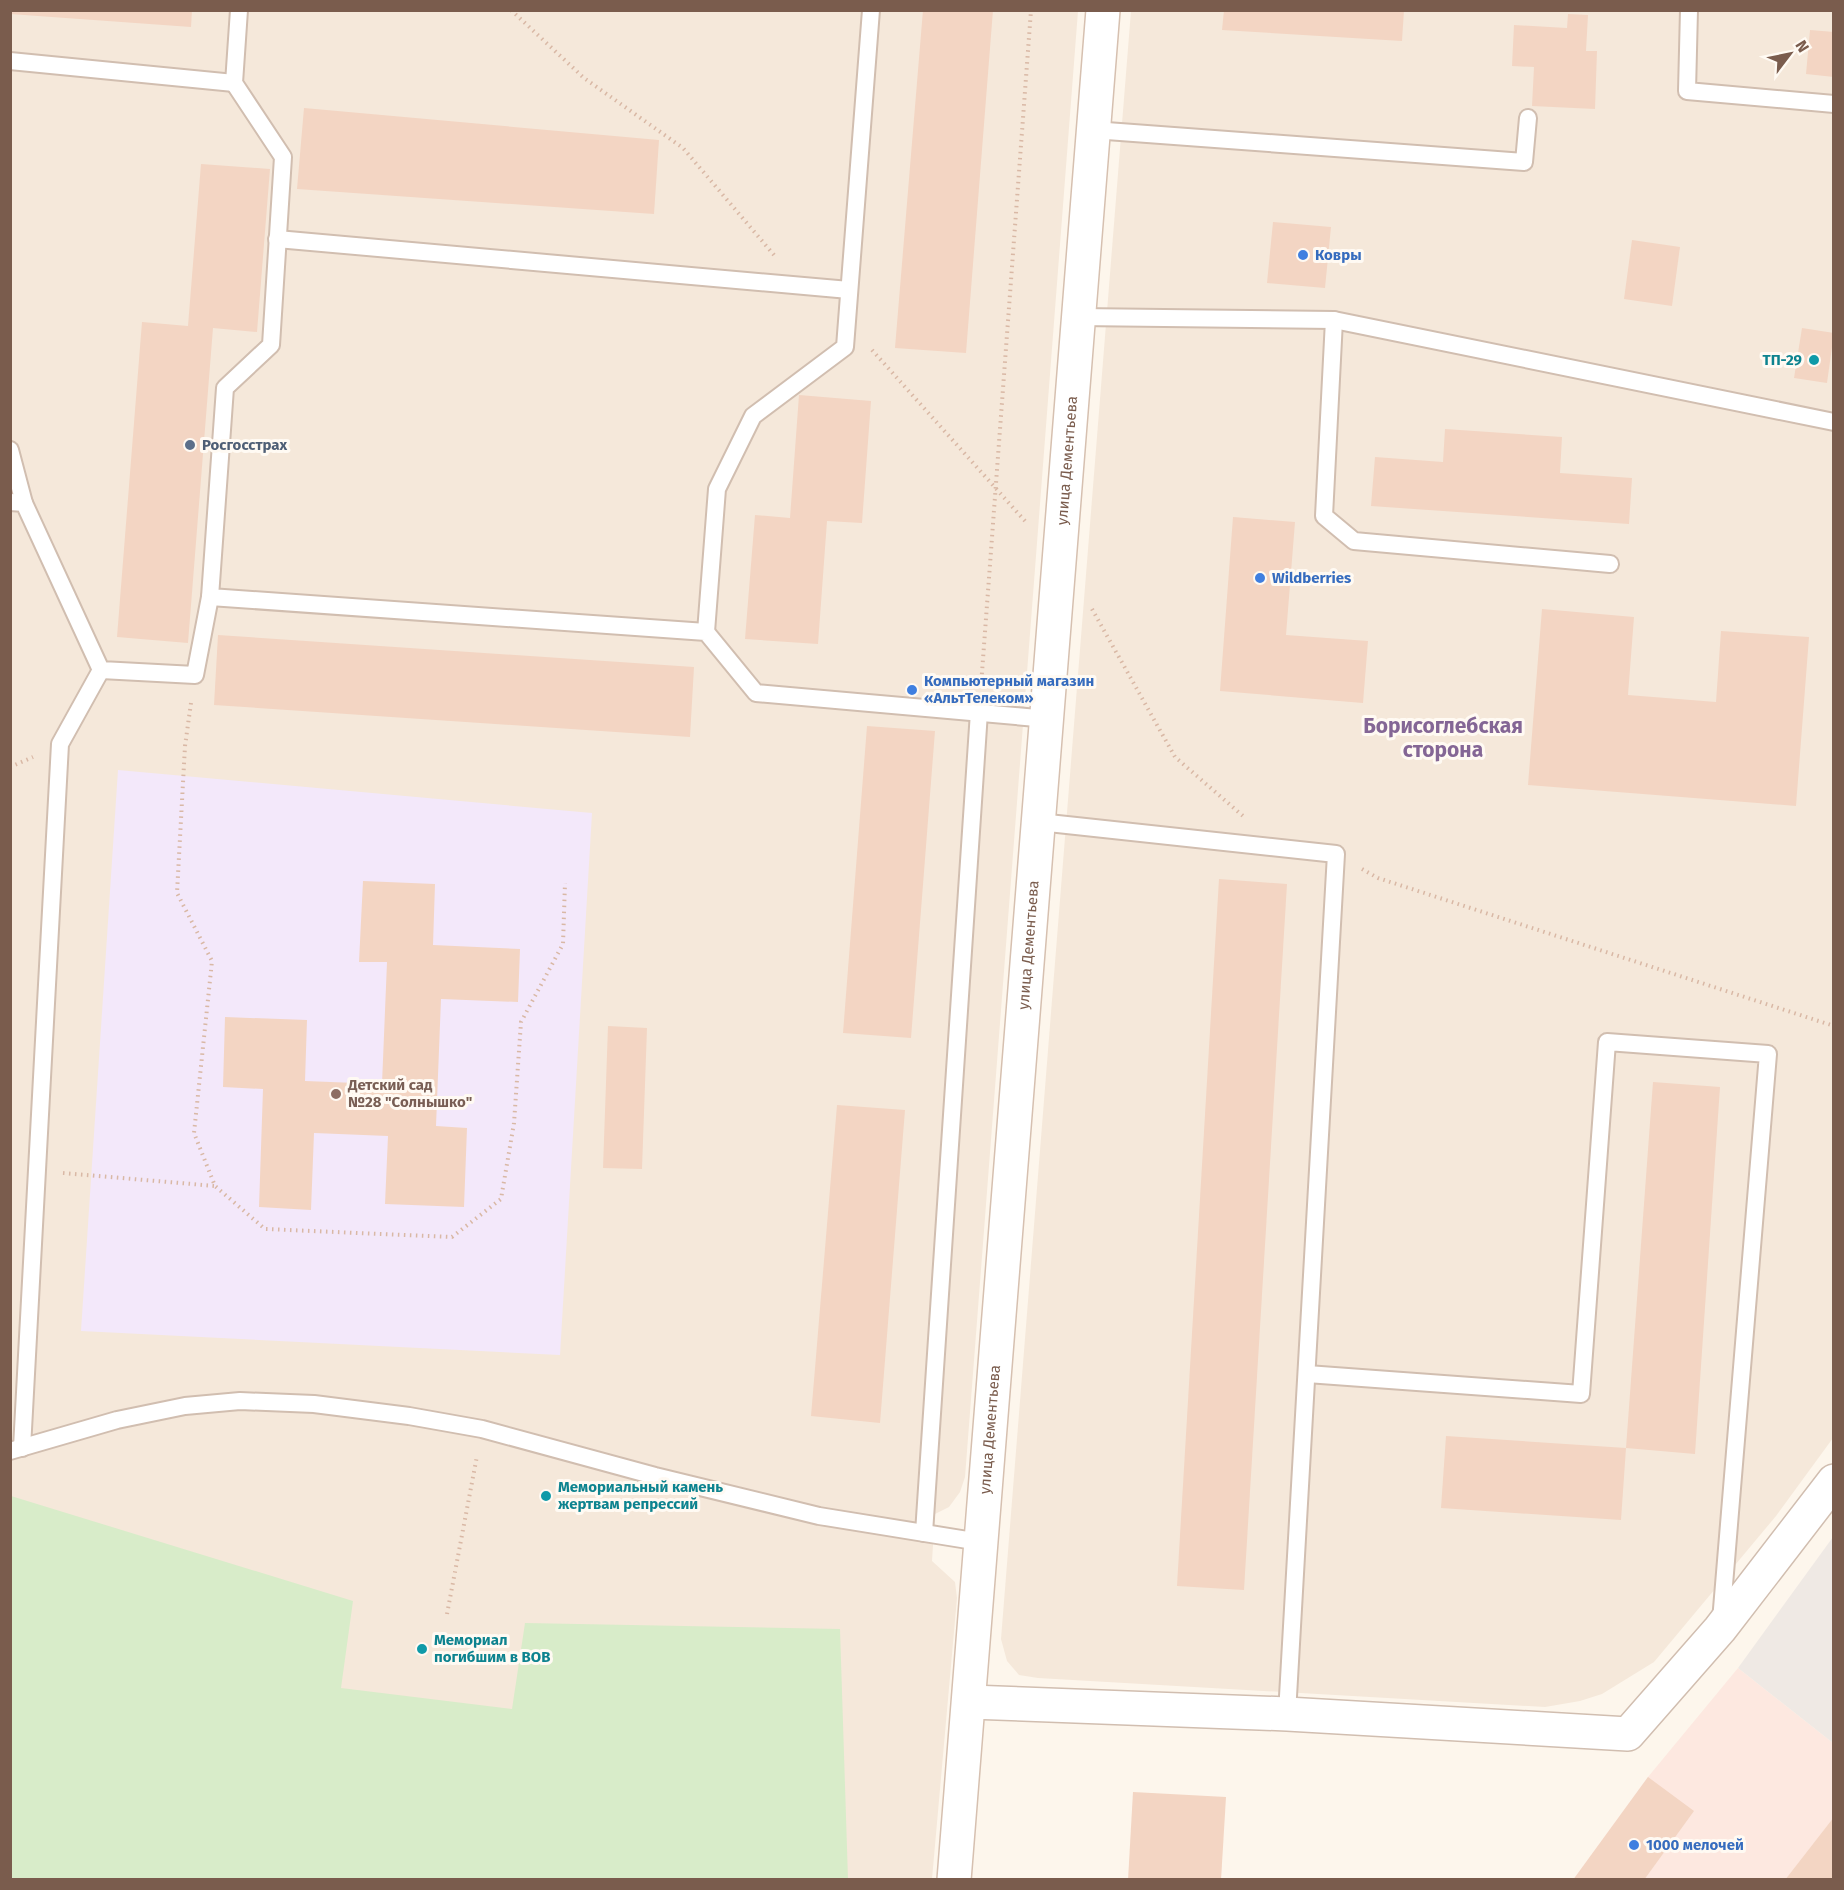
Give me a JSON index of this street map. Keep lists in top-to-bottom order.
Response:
{
  "streets": {
    "street": ["улица Дементьева"]
  },
  "districts": ["Борисоглебская сторона"],
  "places": [
    "Ковры",
    "ТП-29",
    "Росгосстрах",
    "Wildberries",
    "Компьютерный магазин «АльтТелеком»",
    "Детский сад №28 \"Солнышко\"",
    "Мемориальный камень жертвам репрессий",
    "Мемориал погибшим в ВОВ",
    "1000 мелочей"
  ],
  "north": "top right"
}
